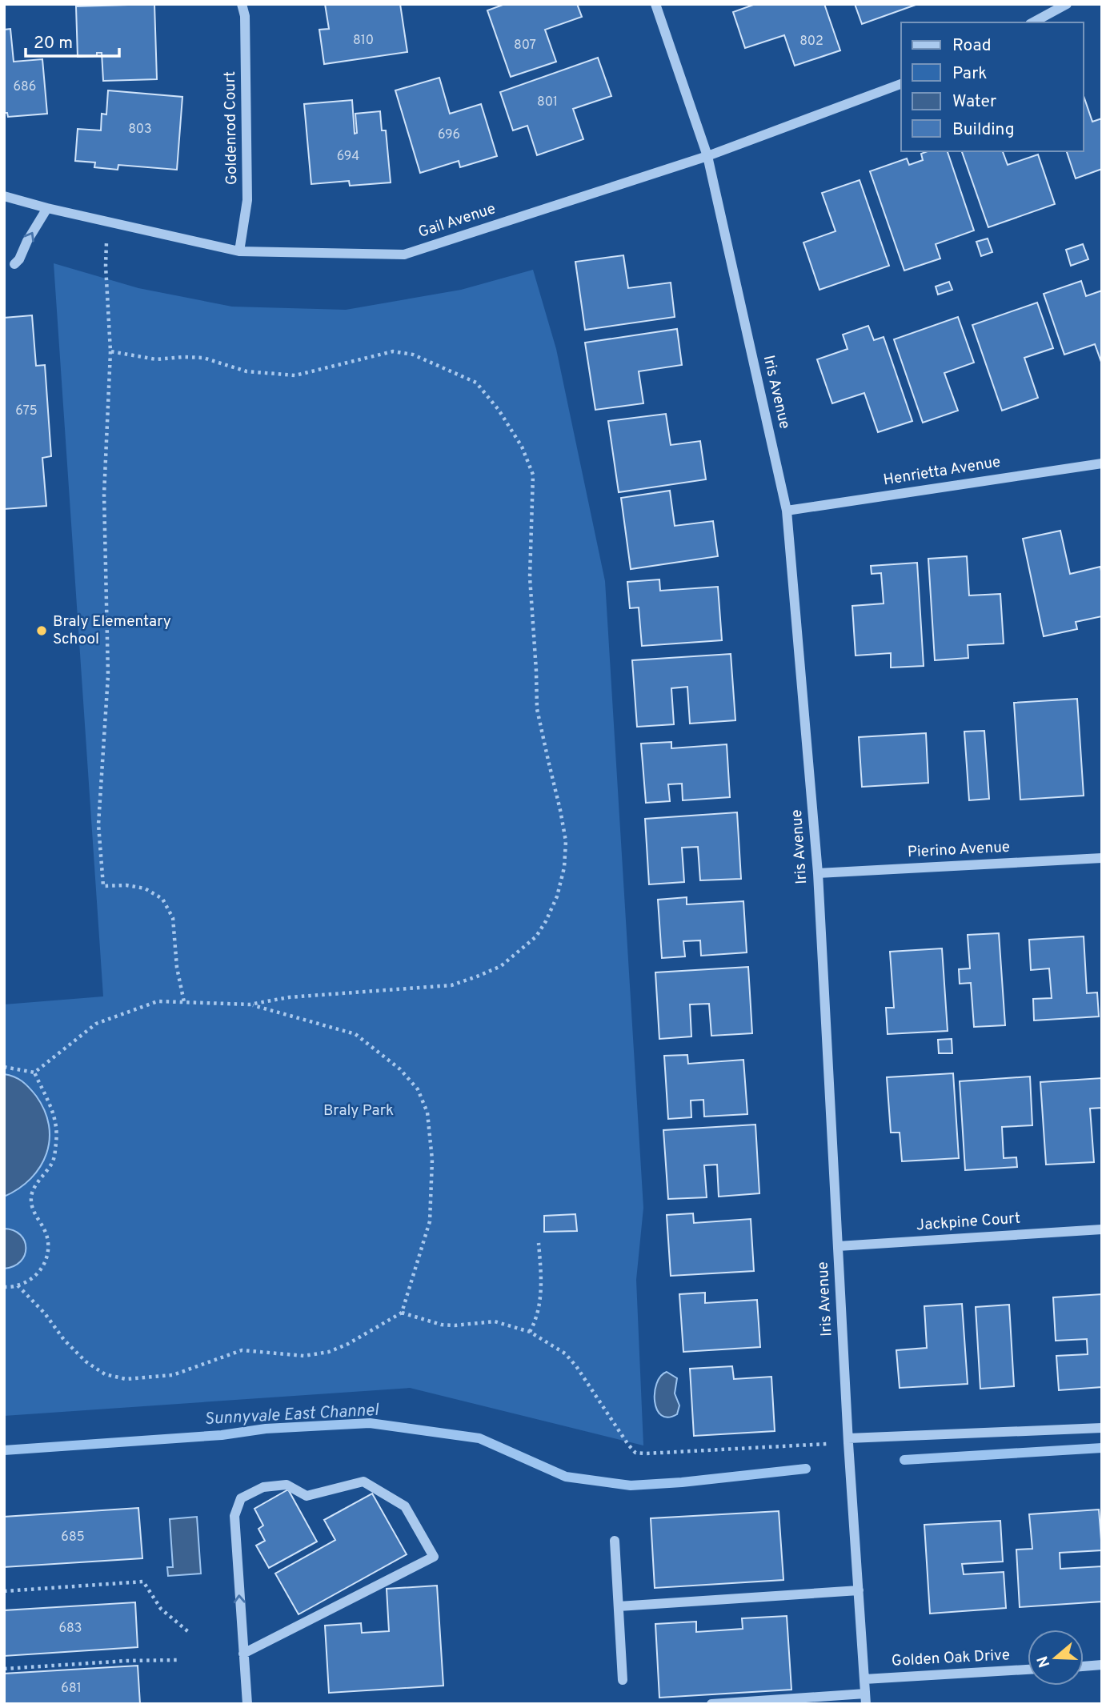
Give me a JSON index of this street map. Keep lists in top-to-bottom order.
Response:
{
  "streets": {
    "street": [
      "Goldenrod Court",
      "Gail Avenue",
      "Iris Avenue",
      "Henrietta Avenue",
      "Pierino Avenue",
      "Jackpine Court",
      "Golden Oak Drive"
    ]
  },
  "crossings": [
    ["Goldenrod Court", "Gail Avenue"],
    ["Gail Avenue", "Iris Avenue"],
    ["Iris Avenue", "Henrietta Avenue"],
    ["Iris Avenue", "Pierino Avenue"],
    ["Iris Avenue", "Jackpine Court"],
    ["Iris Avenue", "Golden Oak Drive"]
  ],
  "water": ["Sunnyvale East Channel"],
  "parks": ["Braly Park"],
  "places": ["Braly Elementary School"],
  "house_numbers": [
    "810",
    "802",
    "807",
    "686",
    "801",
    "803",
    "696",
    "694",
    "675",
    "685",
    "683",
    "681"
  ],
  "legend": [
    "Road",
    "Park",
    "Water",
    "Building"
  ],
  "scale_bar": "20 m",
  "north": "left"
}
